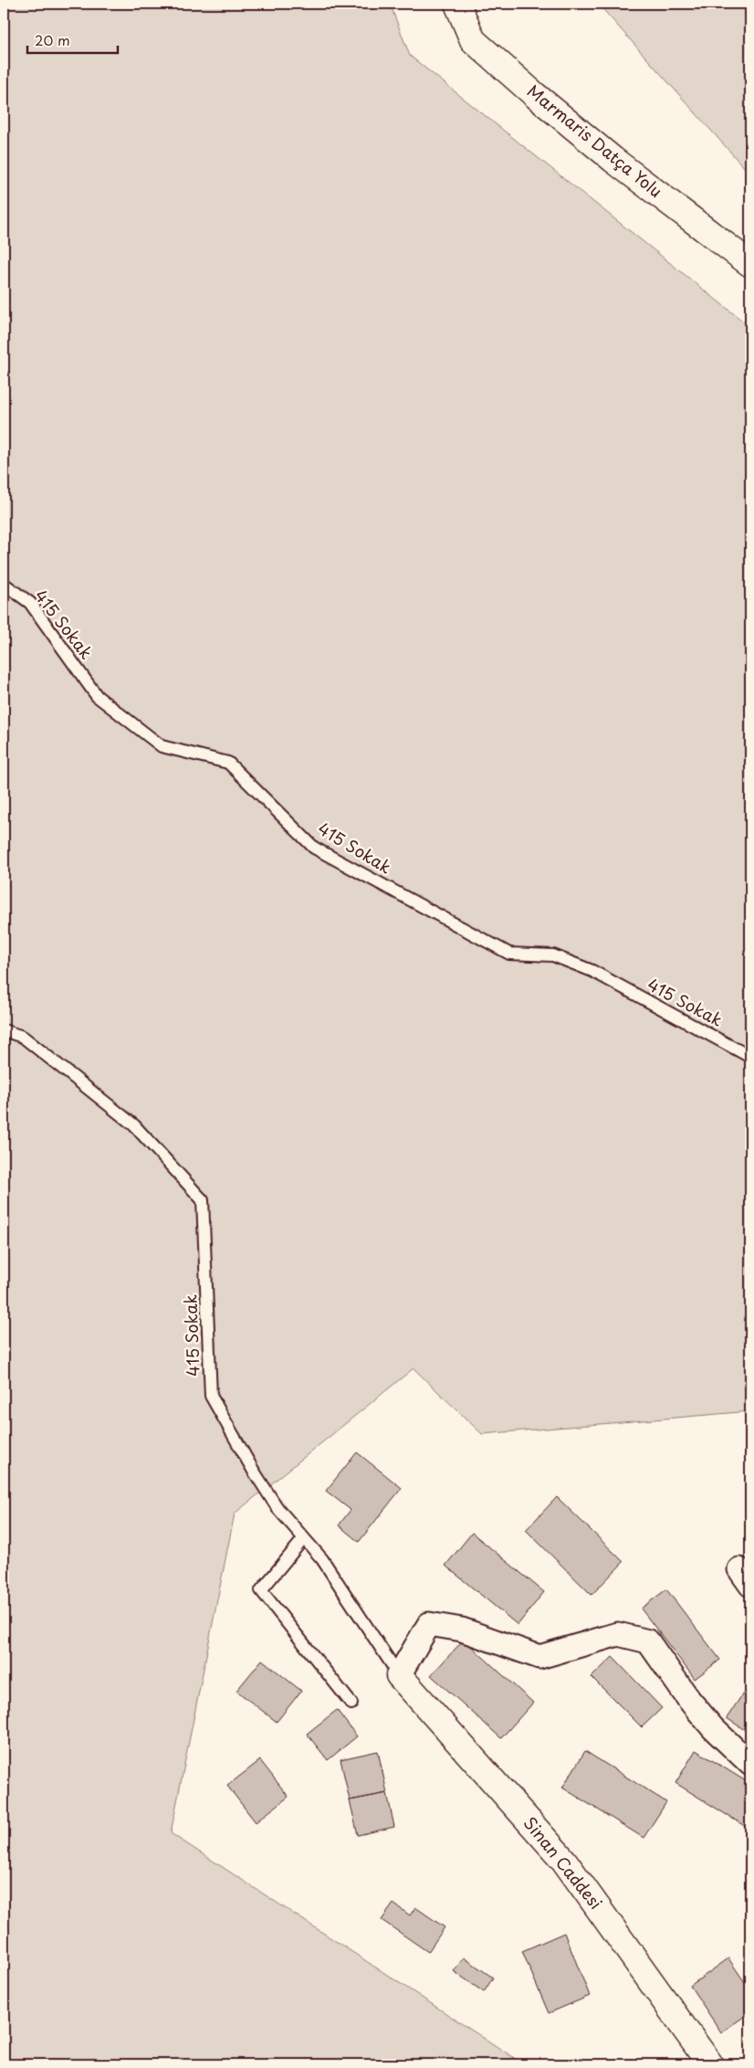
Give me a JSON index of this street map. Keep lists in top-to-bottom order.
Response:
{
  "streets": {
    "main road": ["Marmaris Datça Yolu", "Sinan Caddesi"],
    "lane": ["415 Sokak"]
  },
  "crossings": [
    ["415 Sokak", "Sinan Caddesi"]
  ],
  "scale_bar": "20 m"
}
